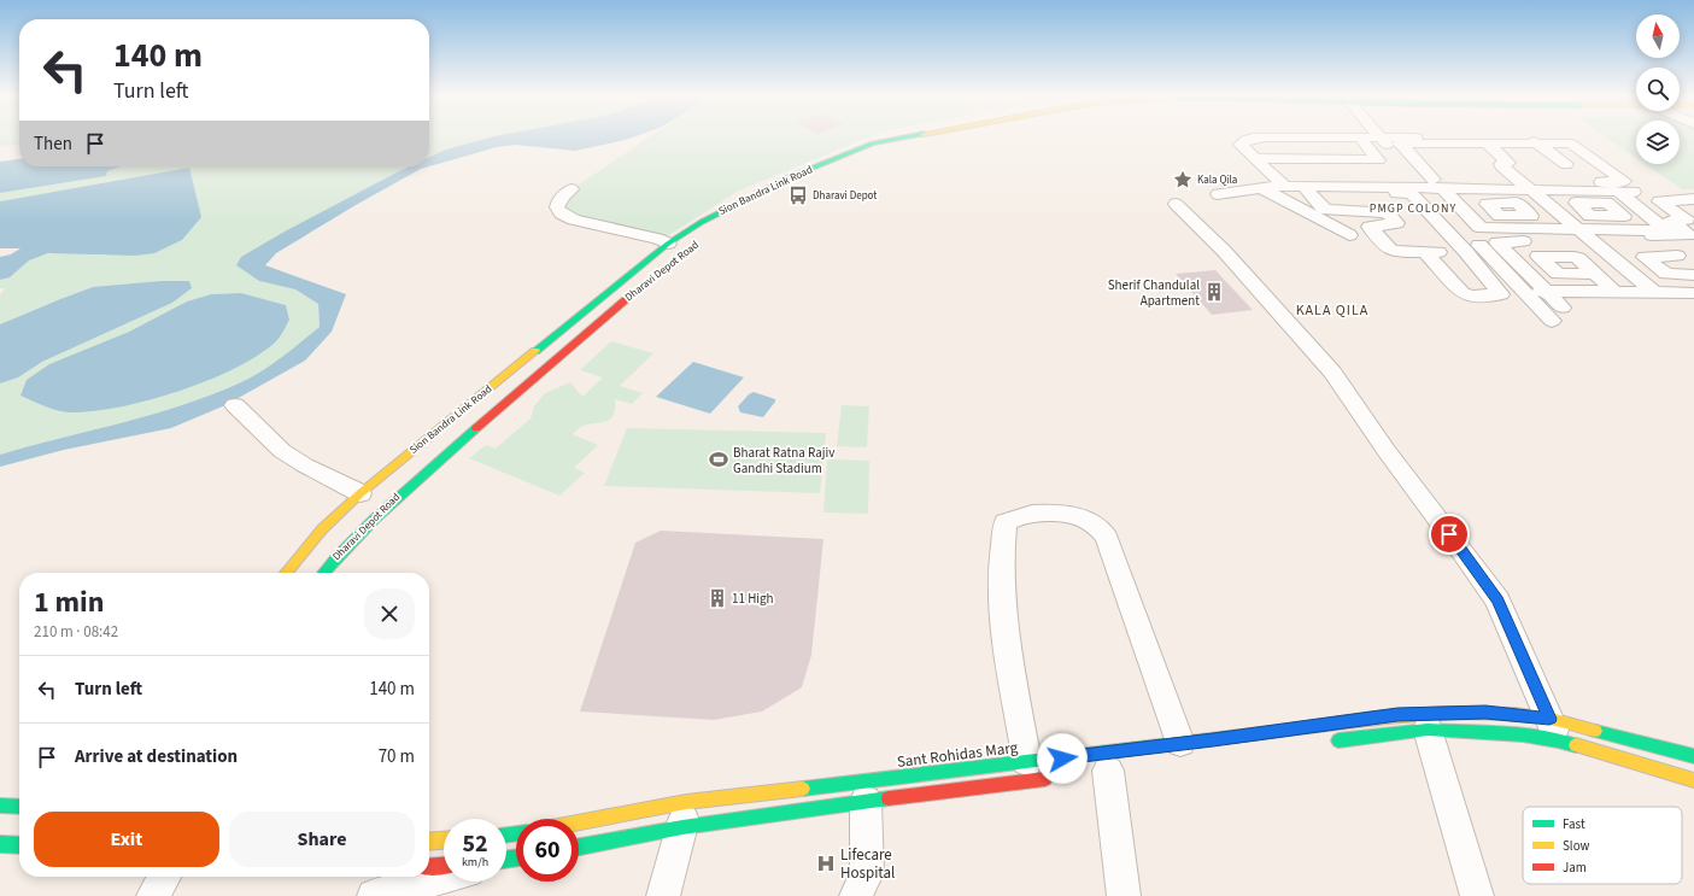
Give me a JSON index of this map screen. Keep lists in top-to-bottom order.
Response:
{
  "streets": {
    "main road": ["Sion Bandra Link Road", "Dharavi Depot Road", "Sant Rohidas Marg"]
  },
  "districts": ["PMGP COLONY", "KALA QILA"],
  "places": {
    "place": ["Kala Qila"],
    "bus stop": ["Dharavi Depot"],
    "building": ["Sherif Chandulal Apartment", "11 High"],
    "sports": ["Bharat Ratna Rajiv Gandhi Stadium"],
    "hospital": ["Lifecare Hospital"]
  },
  "legend": ["Fast", "Slow", "Jam"],
  "north": "top",
  "page": {
    "turn": ["140 m", "Turn left"],
    "then": "Then",
    "heading": ["1 min", "210 m · 08:42"],
    "list": [
      {
        "name": "Turn left",
        "value": "140 m"
      },
      {
        "name": "Arrive at destination",
        "value": "70 m"
      }
    ],
    "buttons": ["Exit", "Share"],
    "speed": "52 km/h",
    "limit": "60"
  }
}
